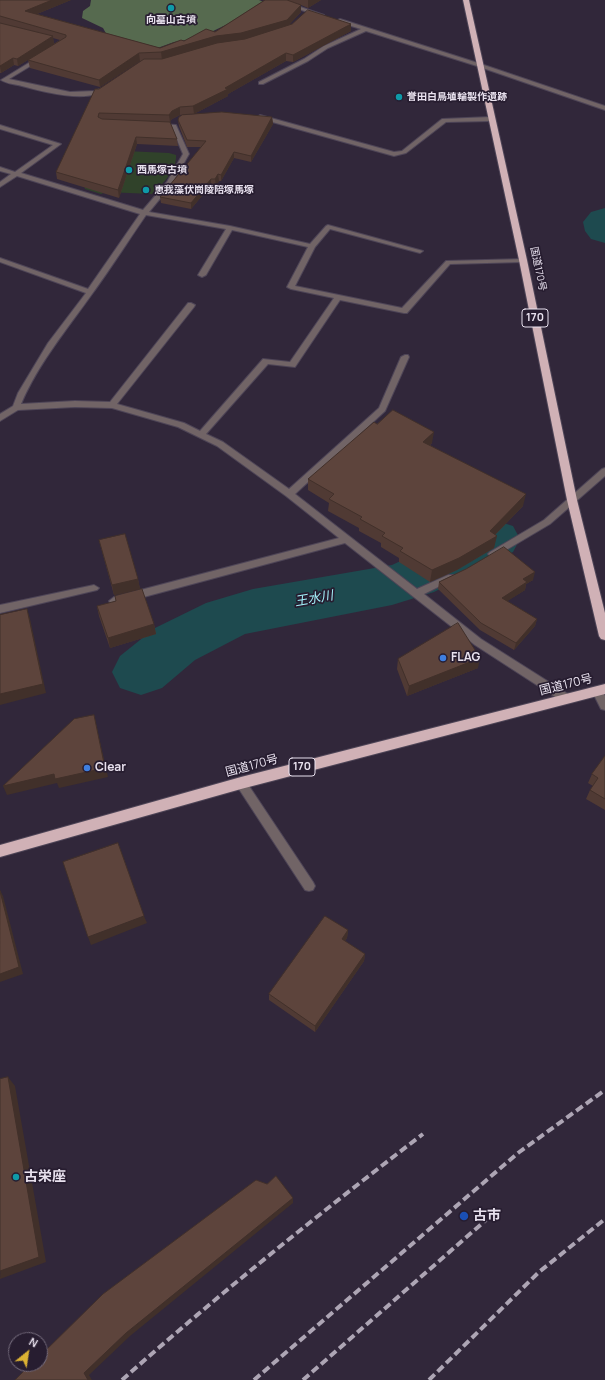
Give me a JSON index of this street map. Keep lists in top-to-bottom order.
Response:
{
  "streets": {
    "highway": ["国道170号", "170"]
  },
  "water": ["王水川"],
  "places": [
    "向墓山古墳",
    "誉田白鳥埴輪製作遺跡",
    "西馬塚古墳",
    "恵我藻伏崗陵陪塚馬塚",
    "FLAG",
    "Clear",
    "古栄座",
    "古市"
  ],
  "north": "top right"
}
